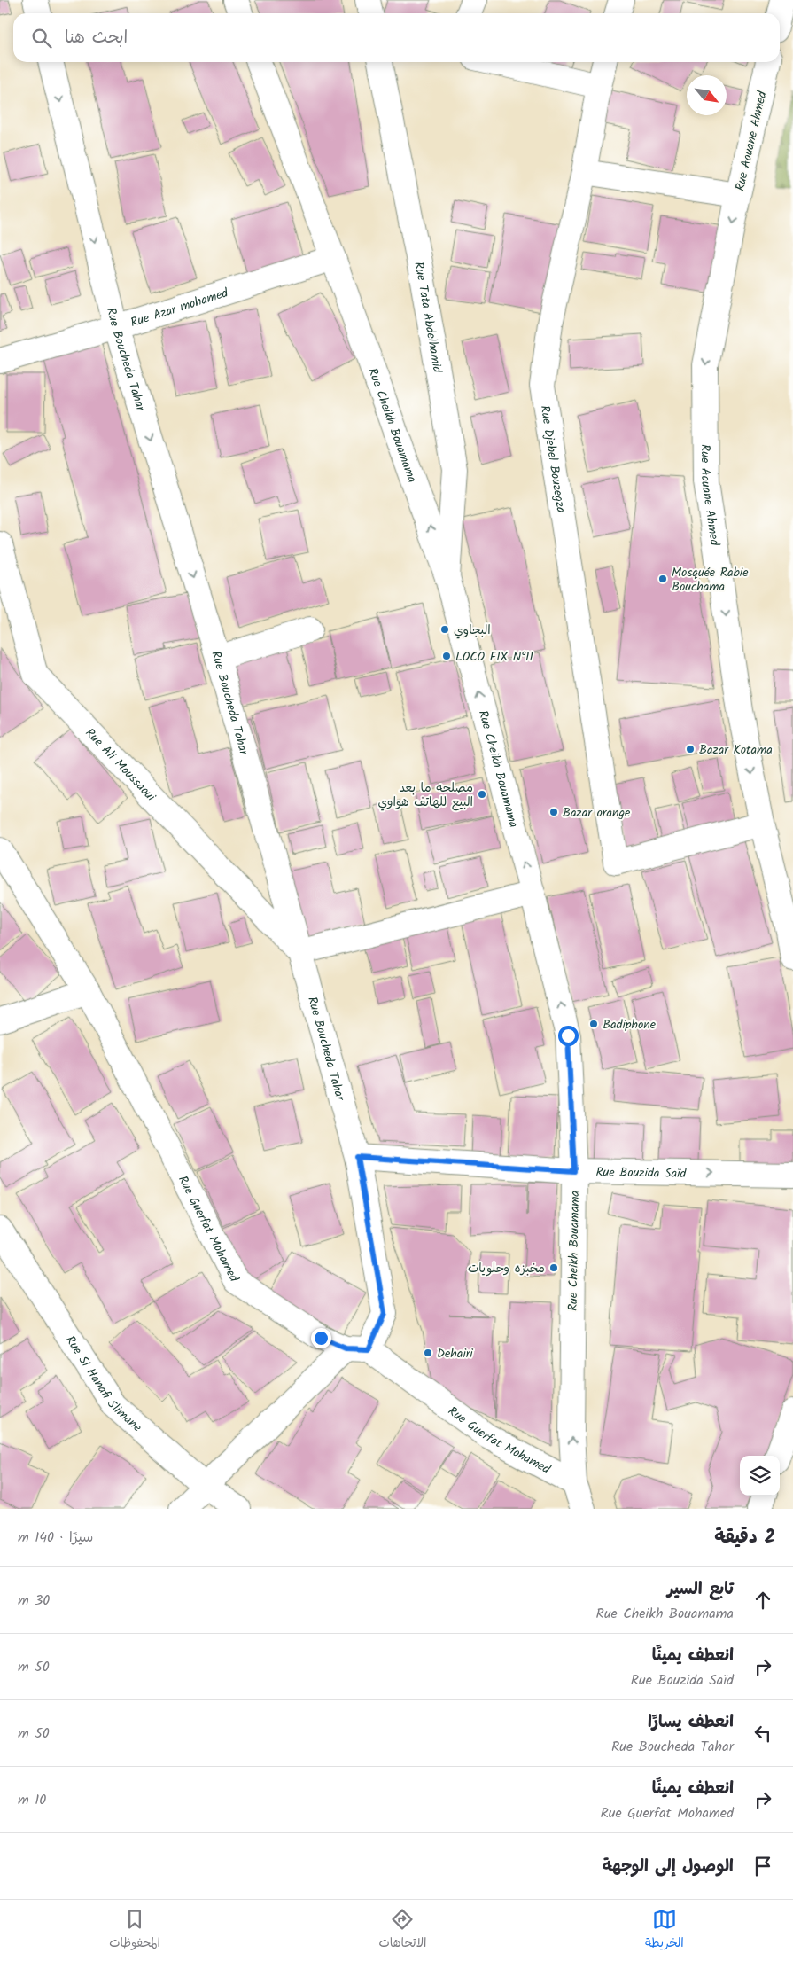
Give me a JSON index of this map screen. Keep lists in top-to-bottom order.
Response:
{
  "streets": {
    "street": [
      "Rue Aouane Ahmed",
      "Rue Azar mohamed",
      "Rue Tata Abdelhamid",
      "Rue Boucheda Tahar",
      "Rue Cheikh Bouamama",
      "Rue Djebel Bouzegza",
      "Rue Ali Moussaoui",
      "Rue Bouzida Saïd",
      "Rue Guerfat Mohamed",
      "Rue Si Hanafi Slimane"
    ]
  },
  "crossings": [
    ["Rue Aouane Ahmed", "Rue Djebel Bouzegza"],
    ["Rue Azar mohamed", "Rue Boucheda Tahar"],
    ["Rue Azar mohamed", "Rue Cheikh Bouamama"],
    ["Rue Tata Abdelhamid", "Rue Cheikh Bouamama"],
    ["Rue Boucheda Tahar", "Rue Ali Moussaoui"],
    ["Rue Boucheda Tahar", "Rue Bouzida Saïd"],
    ["Rue Boucheda Tahar", "Rue Guerfat Mohamed"],
    ["Rue Cheikh Bouamama", "Rue Bouzida Saïd"],
    ["Rue Cheikh Bouamama", "Rue Guerfat Mohamed"]
  ],
  "one_way": [
    "Rue Aouane Ahmed",
    "Rue Boucheda Tahar",
    "Rue Cheikh Bouamama",
    "Rue Bouzida Saïd"
  ],
  "places": [
    "Mosquée Rabie Bouchama",
    "البجاوي",
    "LOCO FIX N°11",
    "Bazar Kotama",
    "مصلحه ما بعد البيع للهاتف هواوي",
    "Bazar orange",
    "Badiphone",
    "مخبزه وحلويات",
    "Dehairi"
  ],
  "north": "bottom right",
  "page": {
    "search": "ابحث هنا",
    "heading": ["2 دقيقة", "سيرًا · 140 m"],
    "list": [
      ["تابع السير", "Rue Cheikh Bouamama", "30 m"],
      ["انعطف يمينًا", "Rue Bouzida Saïd", "50 m"],
      ["انعطف يسارًا", "Rue Boucheda Tahar", "50 m"],
      ["انعطف يمينًا", "Rue Guerfat Mohamed", "10 m"],
      "الوصول إلى الوجهة"
    ],
    "nav": ["الخريطة", "الاتجاهات", "المحفوظات"]
  }
}
